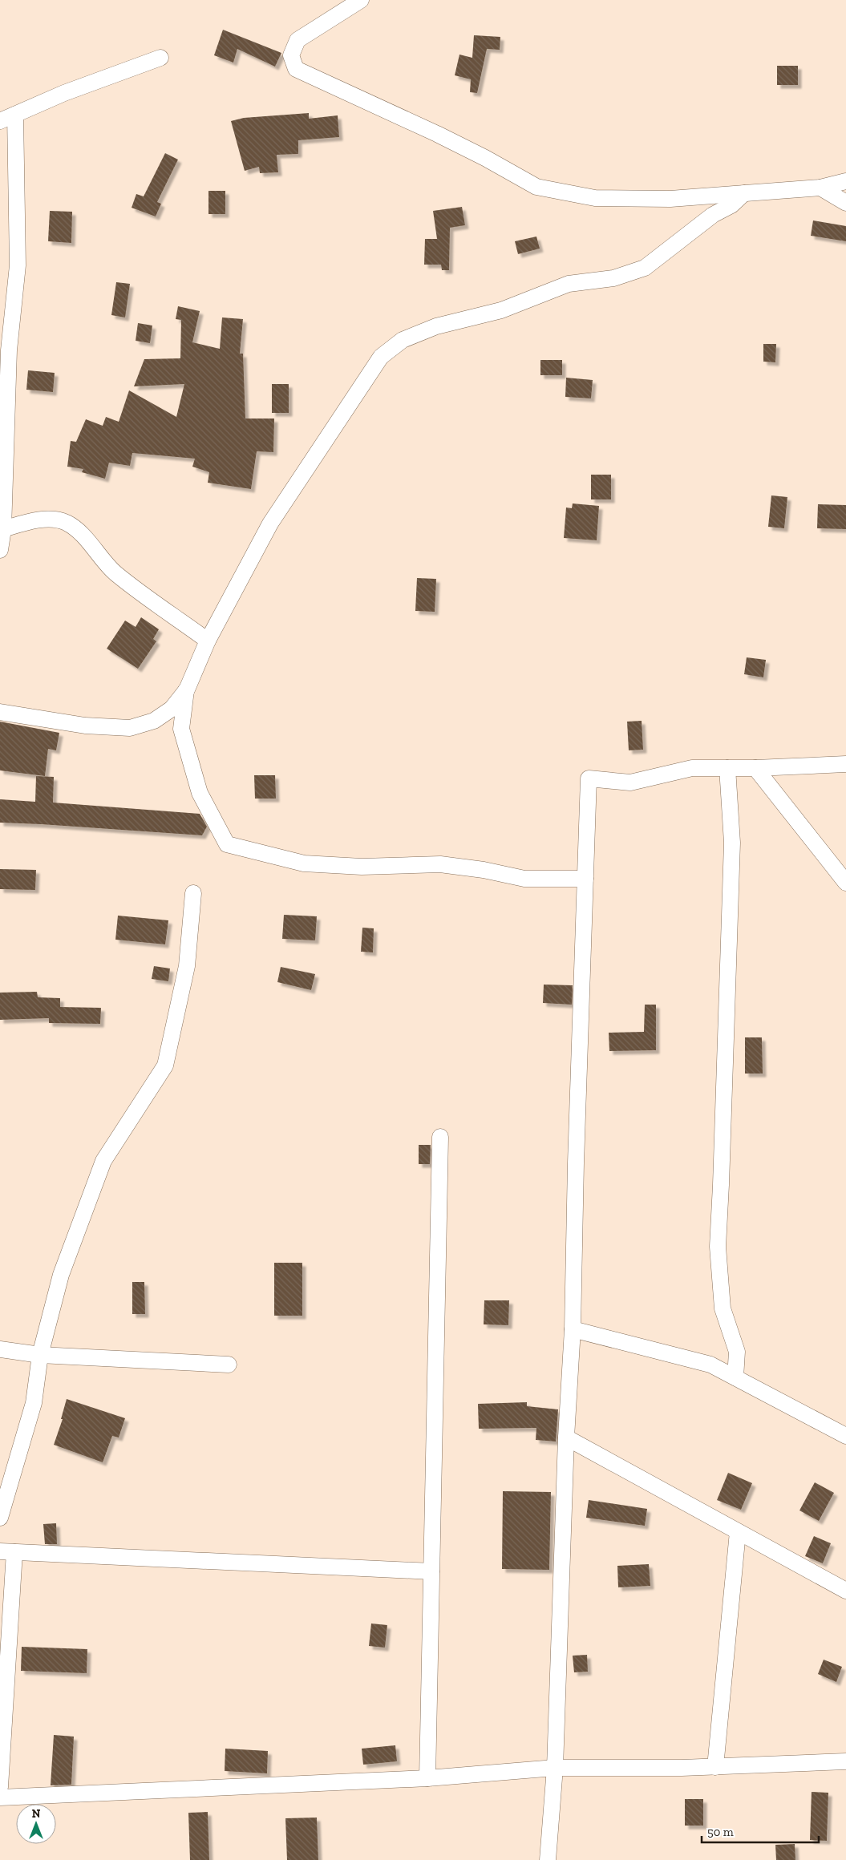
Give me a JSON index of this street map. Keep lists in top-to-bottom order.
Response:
{
  "scale_bar": "50 m",
  "north": "top"
}
